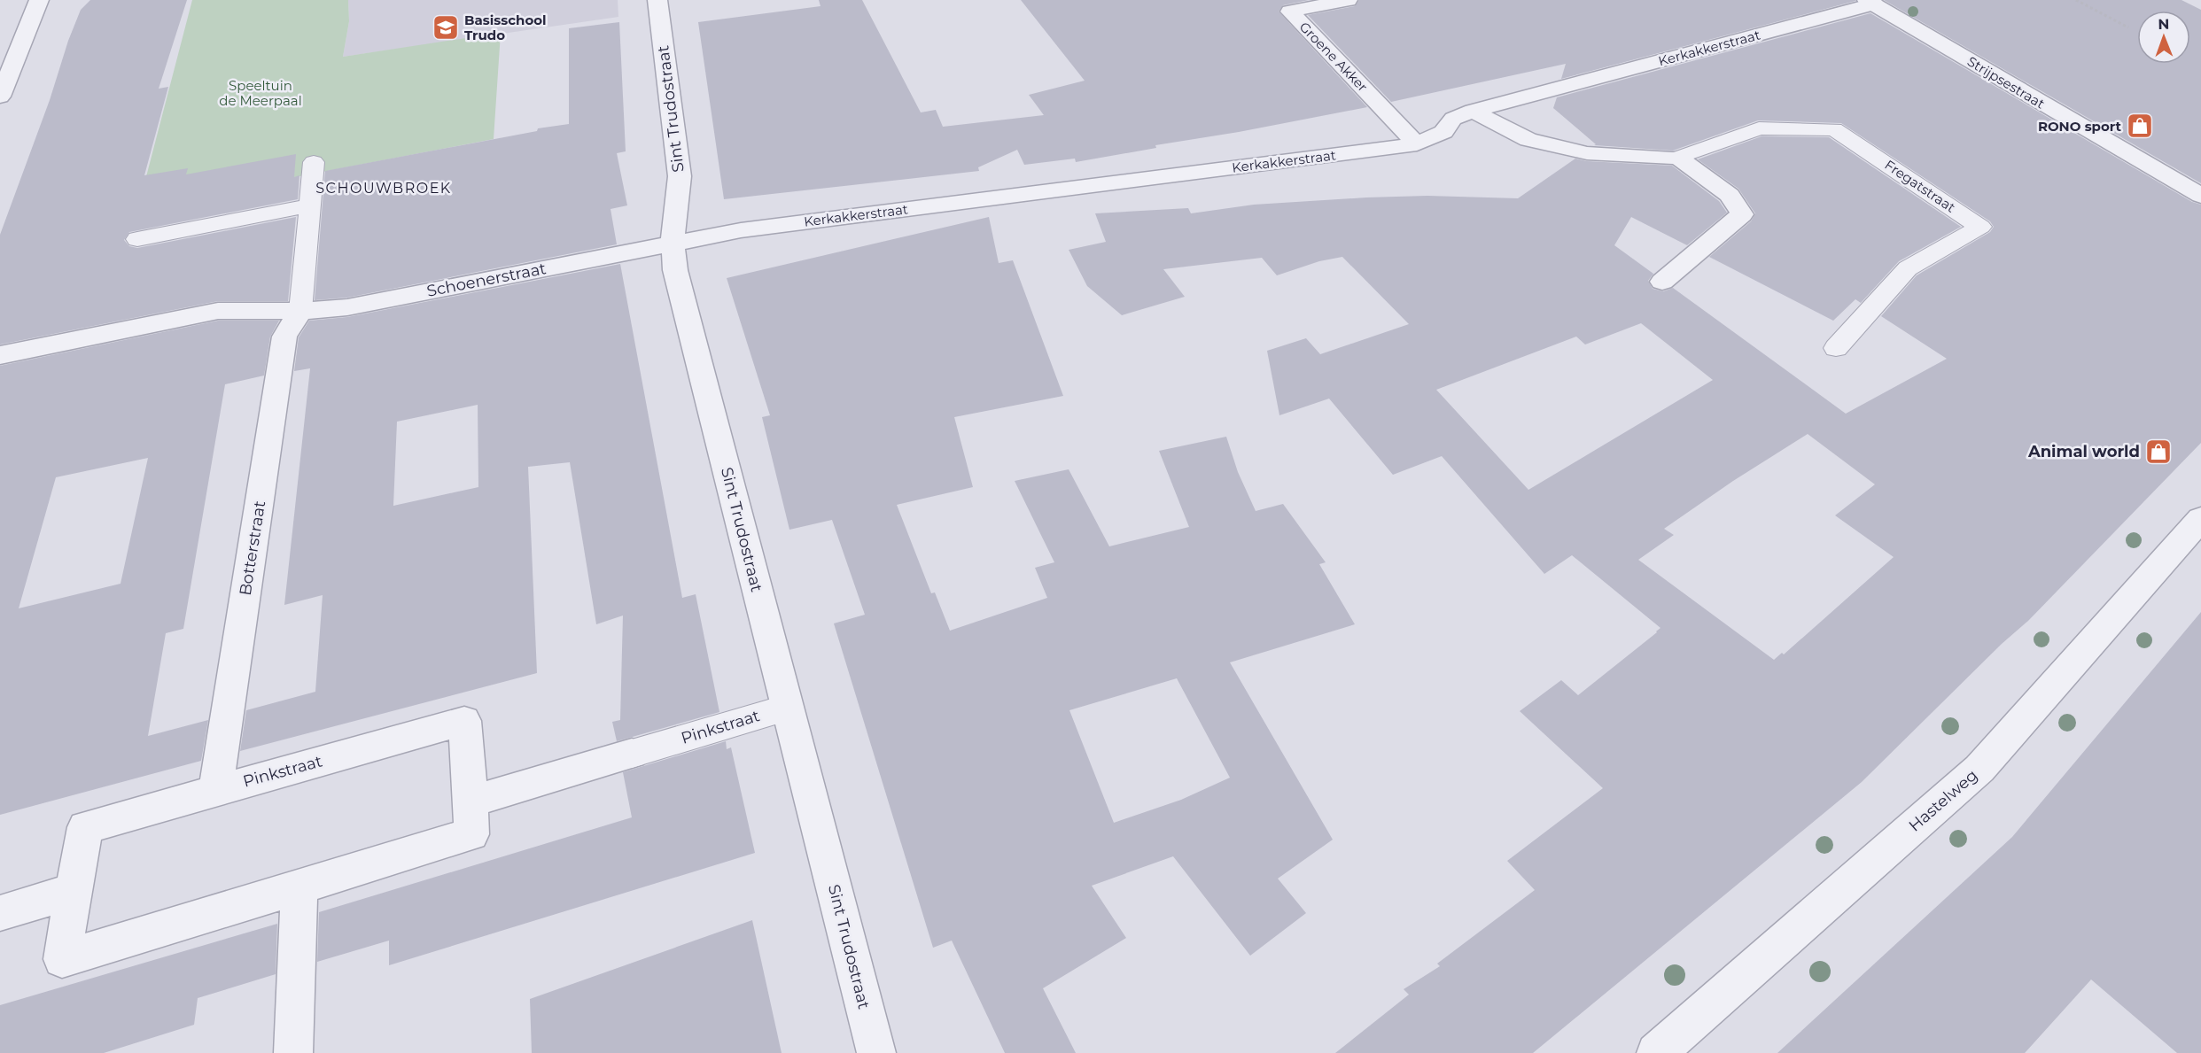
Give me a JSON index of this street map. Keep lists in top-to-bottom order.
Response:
{
  "streets": {
    "street": [
      "Kerkakkerstraat",
      "Groene Akker",
      "Strijpsestraat",
      "Sint Trudostraat",
      "Fregatstraat",
      "Schoenerstraat",
      "Botterstraat",
      "Pinkstraat",
      "Hastelweg"
    ]
  },
  "crossings": [
    ["Kerkakkerstraat", "Groene Akker"],
    ["Kerkakkerstraat", "Strijpsestraat"],
    ["Kerkakkerstraat", "Sint Trudostraat"],
    ["Kerkakkerstraat", "Fregatstraat"],
    ["Kerkakkerstraat", "Schoenerstraat"],
    ["Sint Trudostraat", "Schoenerstraat"],
    ["Sint Trudostraat", "Pinkstraat"],
    ["Schoenerstraat", "Botterstraat"],
    ["Botterstraat", "Pinkstraat"]
  ],
  "districts": ["SCHOUWBROEK"],
  "parks": ["Speeltuin de Meerpaal"],
  "places": {
    "school or university": ["Basisschool Trudo"],
    "shop": ["RONO sport", "Animal world"]
  },
  "north": "top"
}
